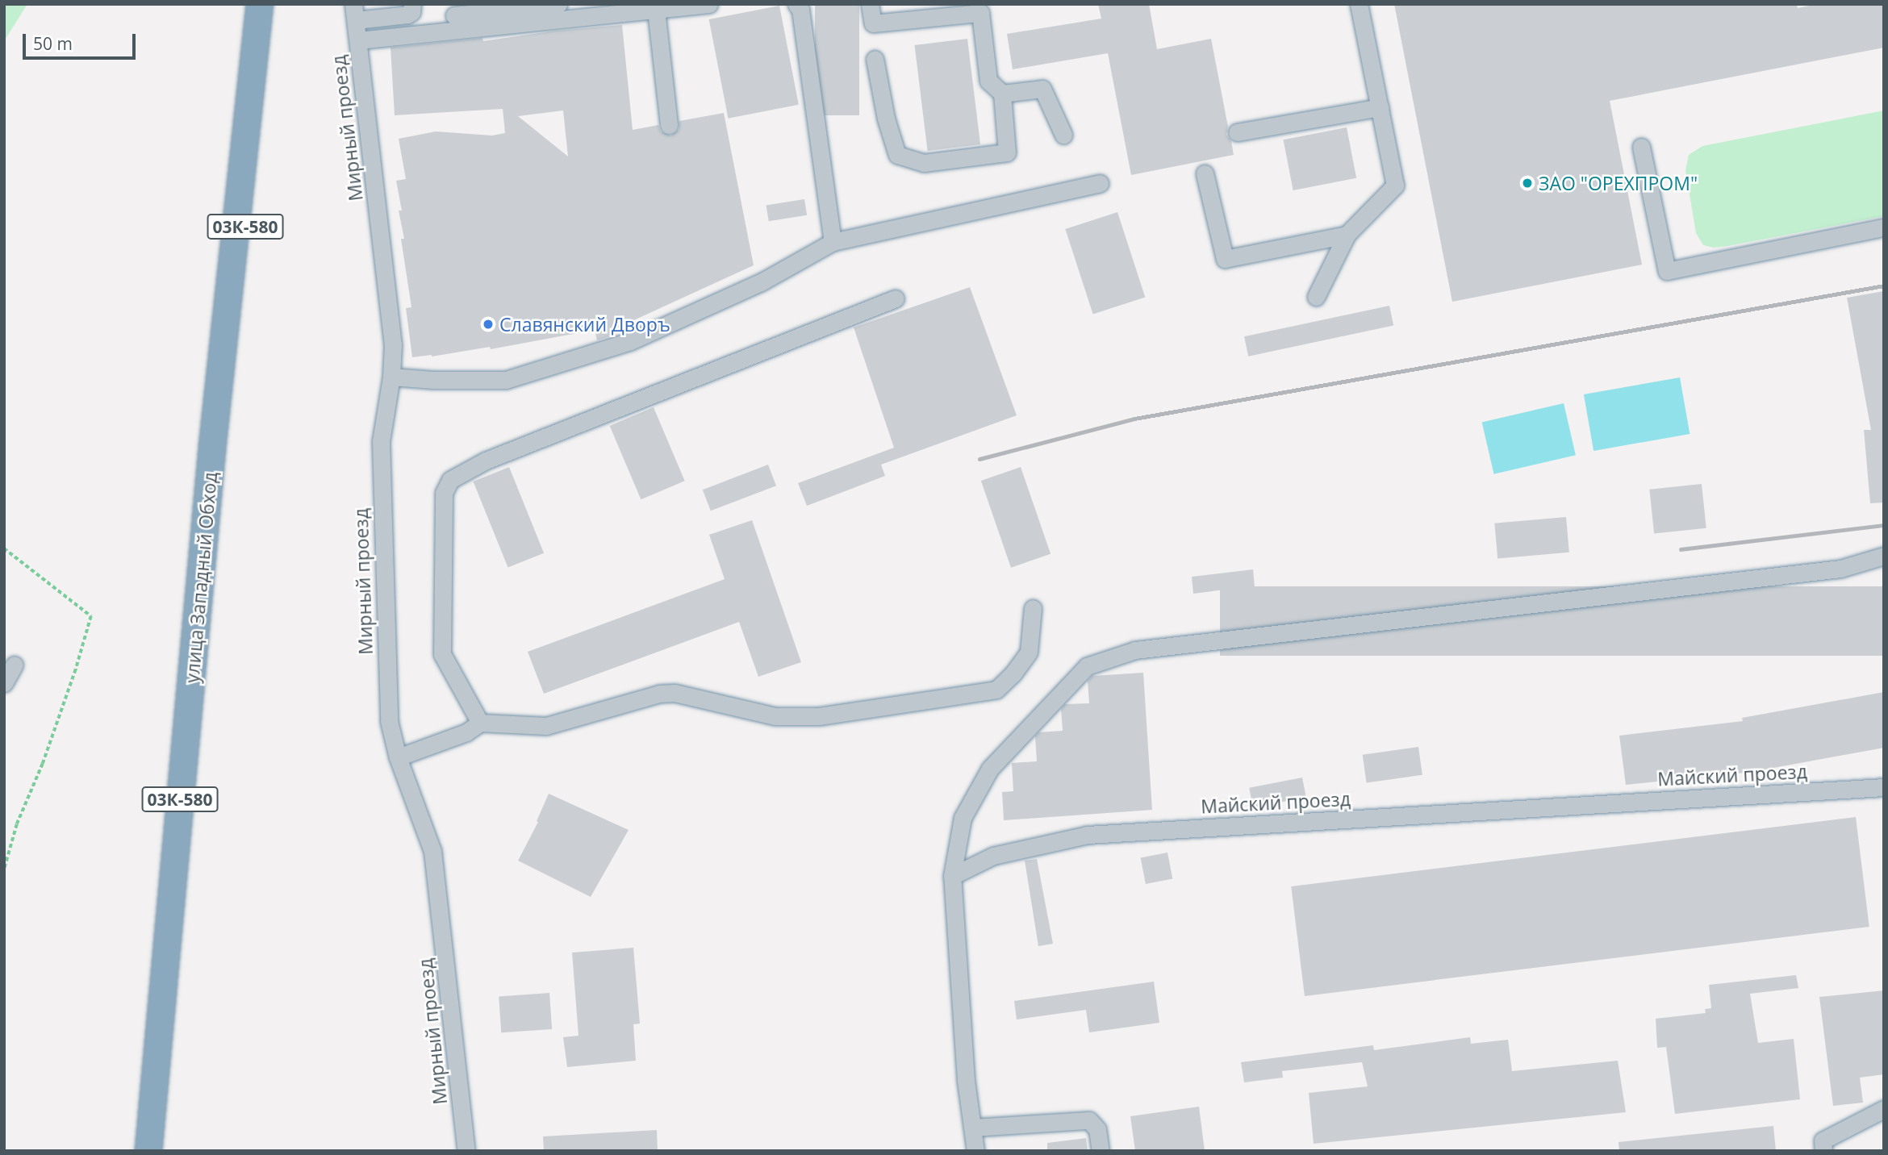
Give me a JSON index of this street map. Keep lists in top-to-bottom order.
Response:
{
  "streets": {
    "highway": ["03К-580", "улица Западный Обход"],
    "street": ["Мирный проезд", "Майский проезд"]
  },
  "places": ["ЗАО \"ОРЕХПРОМ\"", "Cлавянский Дворъ"],
  "scale_bar": "50 m"
}
